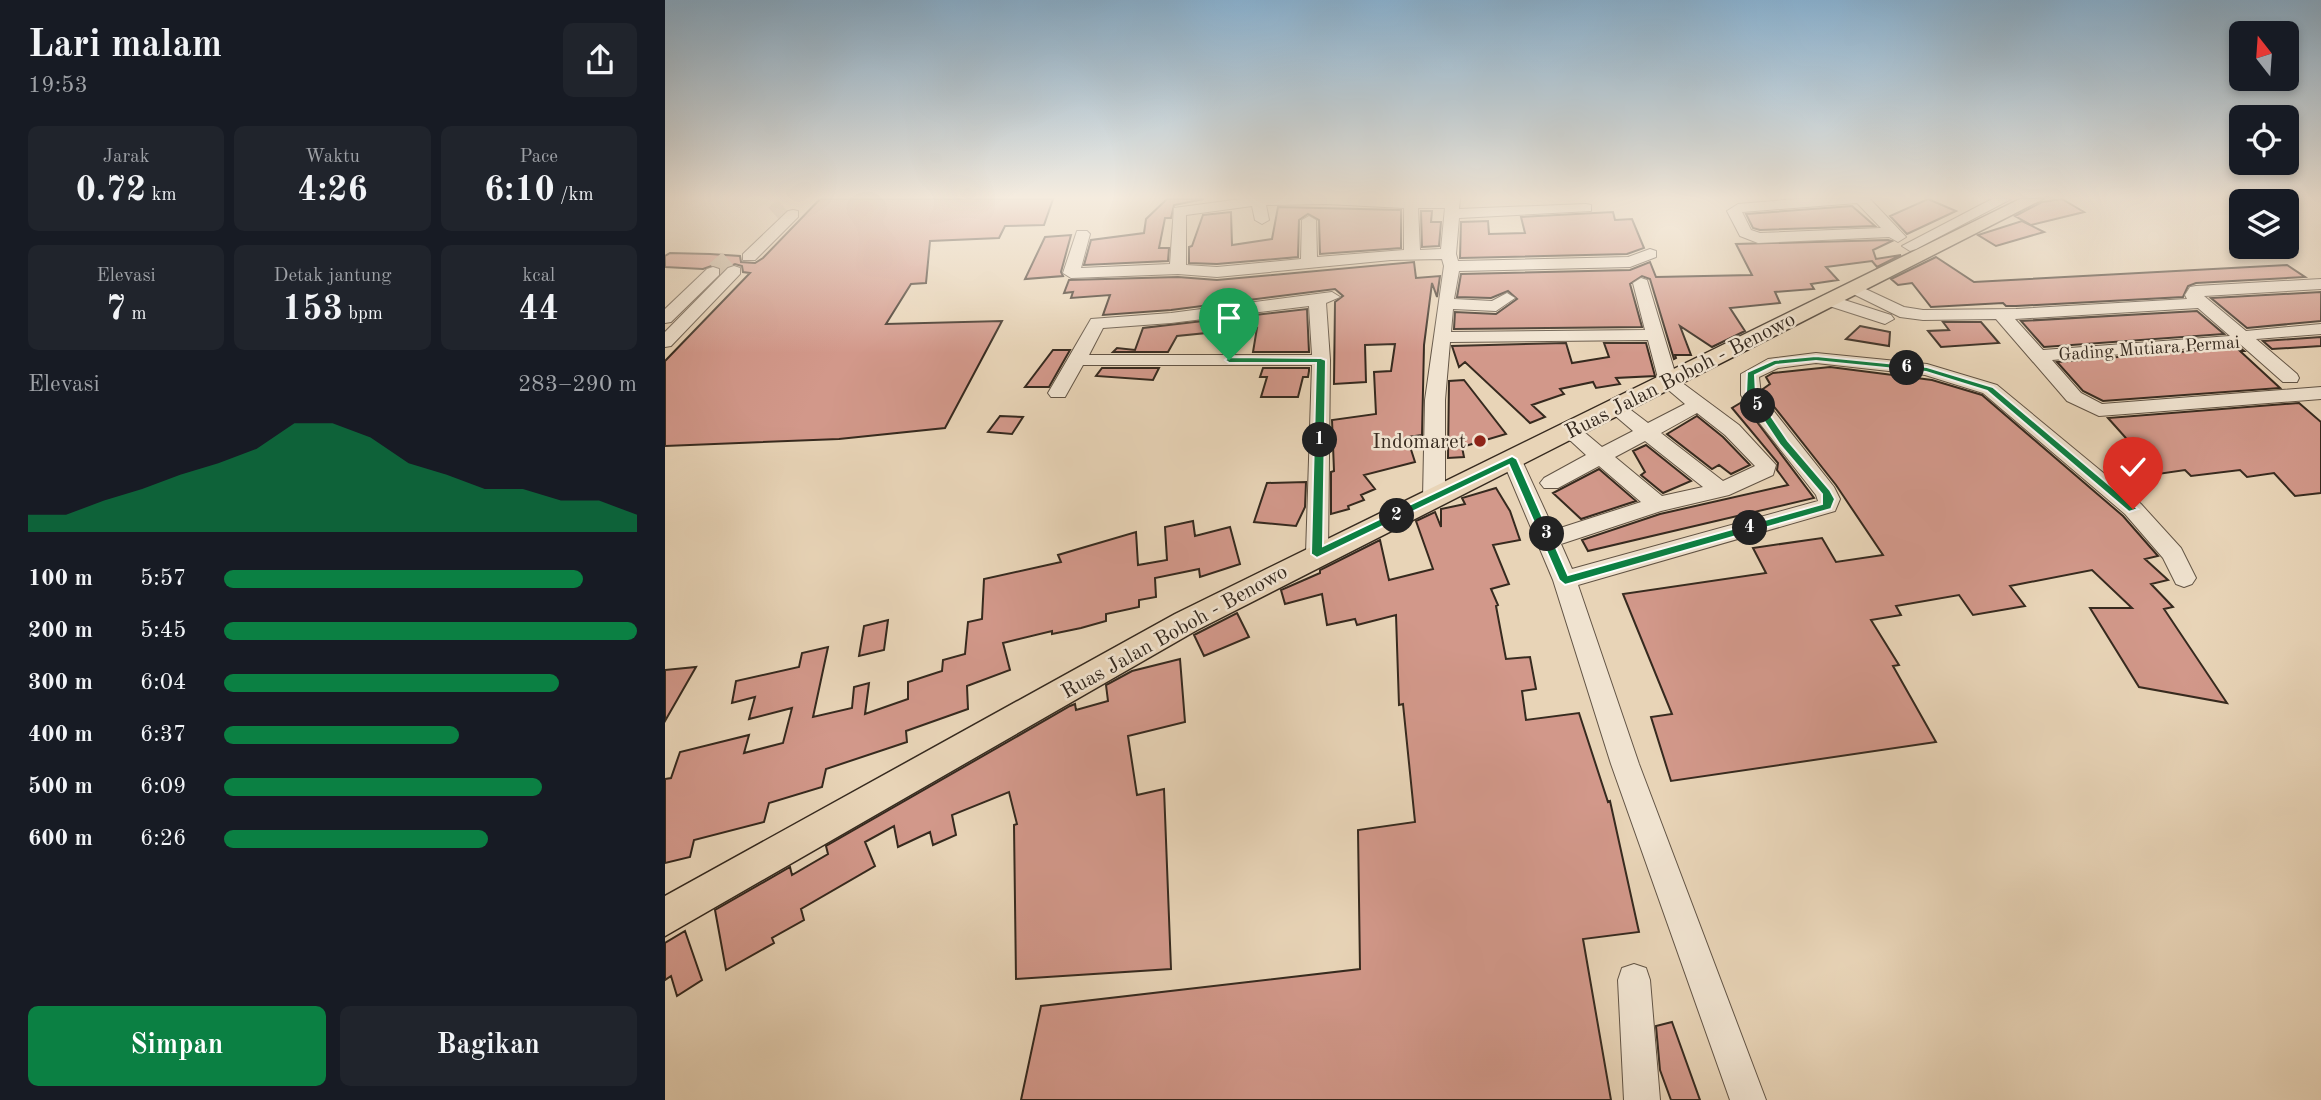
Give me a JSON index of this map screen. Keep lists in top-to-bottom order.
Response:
{
  "streets": {
    "main road": ["Ruas Jalan Boboh - Benowo"],
    "street": ["Gading Mutiara Permai"]
  },
  "crossings": [
    ["Gading Mutiara Permai", "Ruas Jalan Boboh - Benowo"]
  ],
  "places": ["Indomaret"],
  "north": "top",
  "page": {
    "heading": ["Lari malam", "19:53"],
    "stats": [
      ["Jarak", "0.72 km"],
      ["Waktu", "4:26"],
      ["Pace", "6:10 /km"],
      ["Elevasi", "7 m"],
      ["Detak jantung", "153 bpm"],
      ["kcal", "44"]
    ],
    "pins": [
      "6",
      "5",
      "1",
      "2",
      "4",
      "3"
    ],
    "chart": ["Elevasi", "283–290 m"],
    "list": [
      {
        "name": "100 m",
        "note": "5:57"
      },
      {
        "name": "200 m",
        "note": "5:45"
      },
      {
        "name": "300 m",
        "note": "6:04"
      },
      {
        "name": "400 m",
        "note": "6:37"
      },
      {
        "name": "500 m",
        "note": "6:09"
      },
      {
        "name": "600 m",
        "note": "6:26"
      }
    ],
    "buttons": ["Simpan", "Bagikan"]
  }
}
